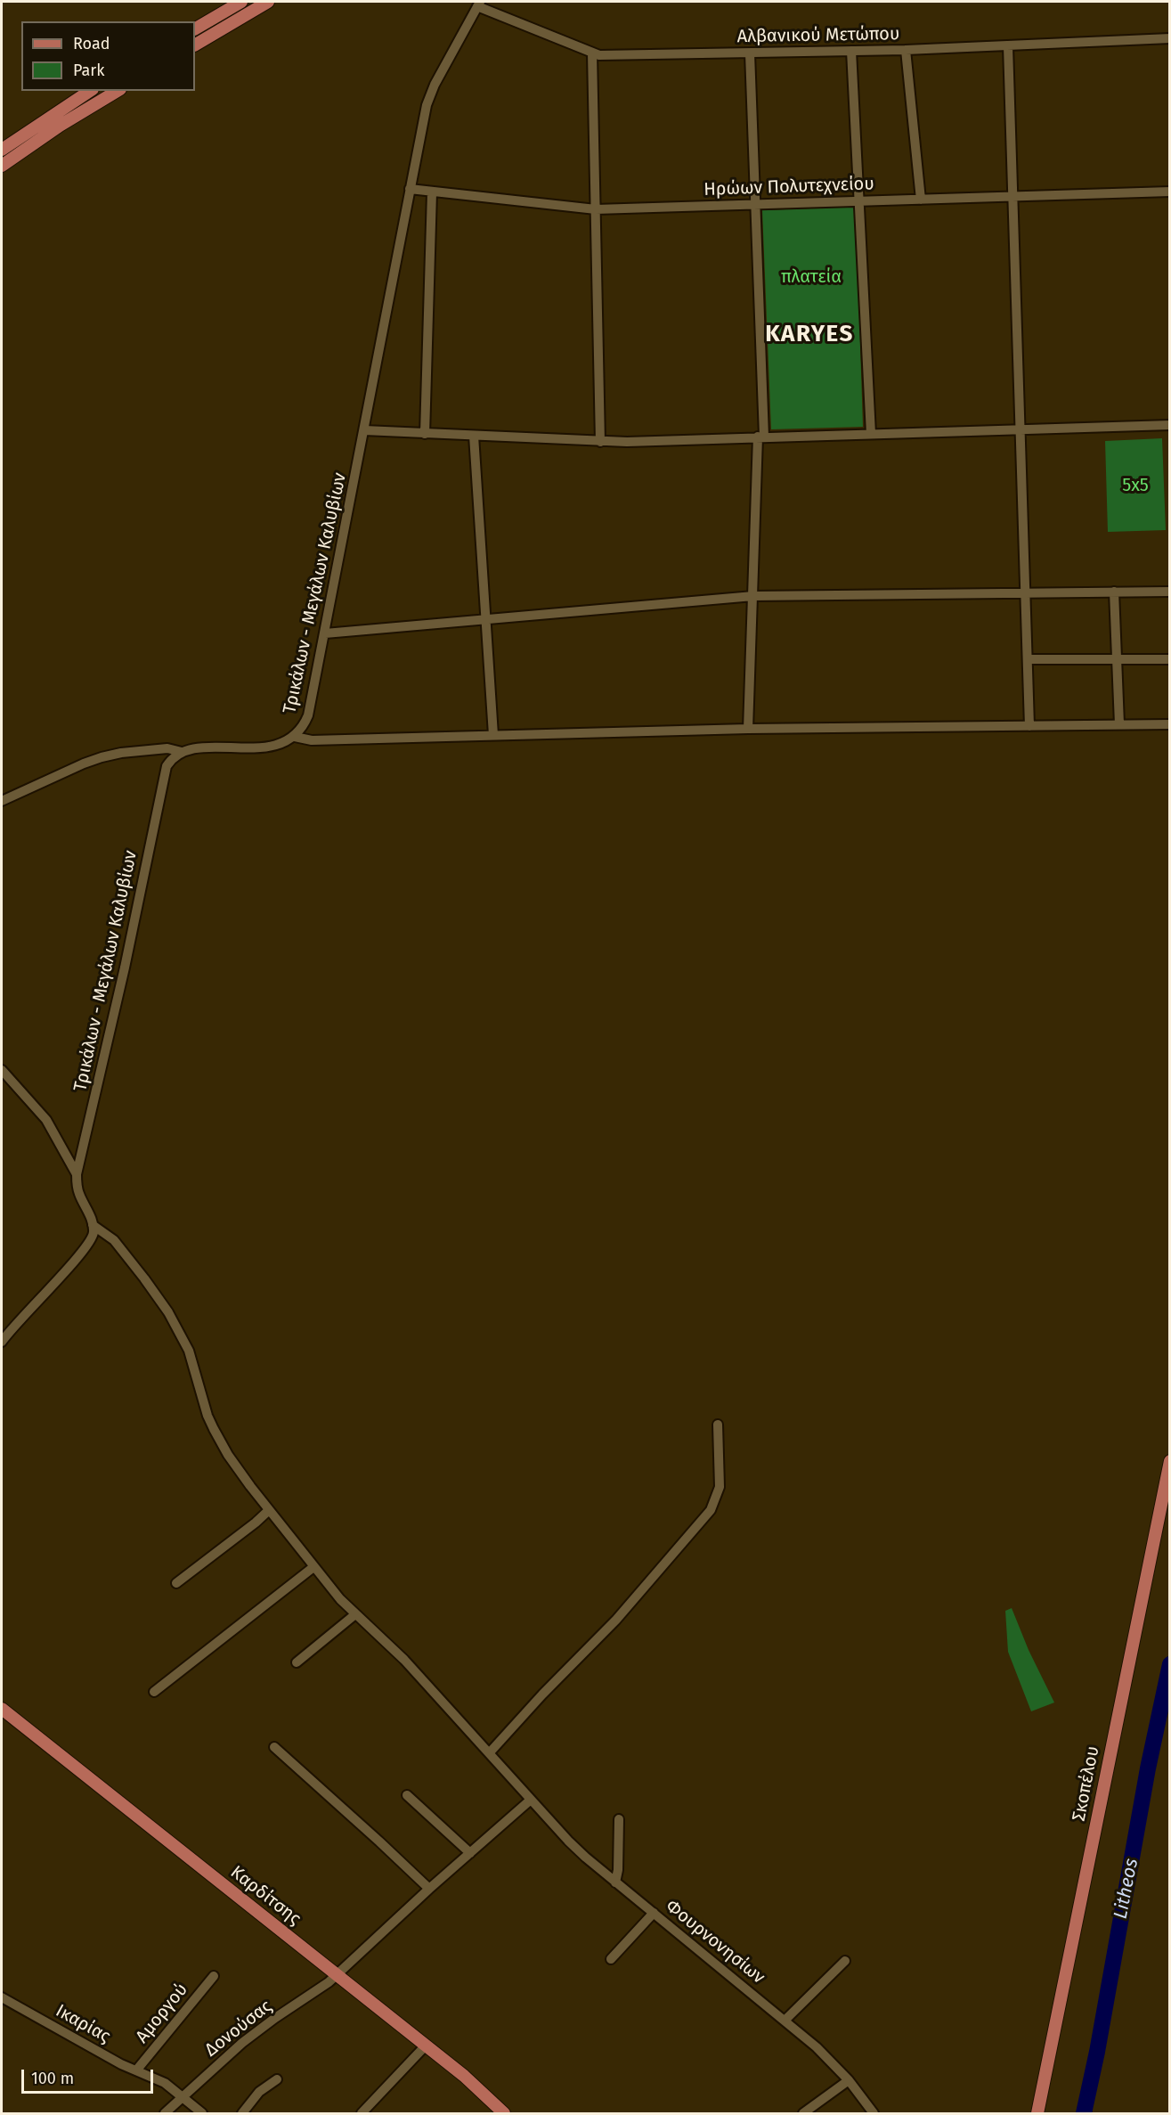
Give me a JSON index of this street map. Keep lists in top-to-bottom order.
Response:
{
  "streets": {
    "main road": ["Σκοπέλου", "Καρδίτσης"],
    "street": [
      "Αλβανικού Μετώπου",
      "Ηρώων Πολυτεχνείου",
      "Τρικάλων - Μεγάλων Καλυβίων",
      "Φουρνονησίων",
      "Αμοργού",
      "Ικαρίας",
      "Δονούσας"
    ]
  },
  "crossings": [
    ["Αλβανικού Μετώπου", "Τρικάλων - Μεγάλων Καλυβίων"],
    ["Ηρώων Πολυτεχνείου", "Τρικάλων - Μεγάλων Καλυβίων"],
    ["Τρικάλων - Μεγάλων Καλυβίων", "Φουρνονησίων"],
    ["Καρδίτσης", "Δονούσας"],
    ["Φουρνονησίων", "Δονούσας"],
    ["Αμοργού", "Ικαρίας"],
    ["Ικαρίας", "Δονούσας"]
  ],
  "districts": ["KARYES"],
  "water": ["Litheos"],
  "parks": ["πλατεία", "5x5"],
  "legend": ["Road", "Park"],
  "scale_bar": "100 m"
}
